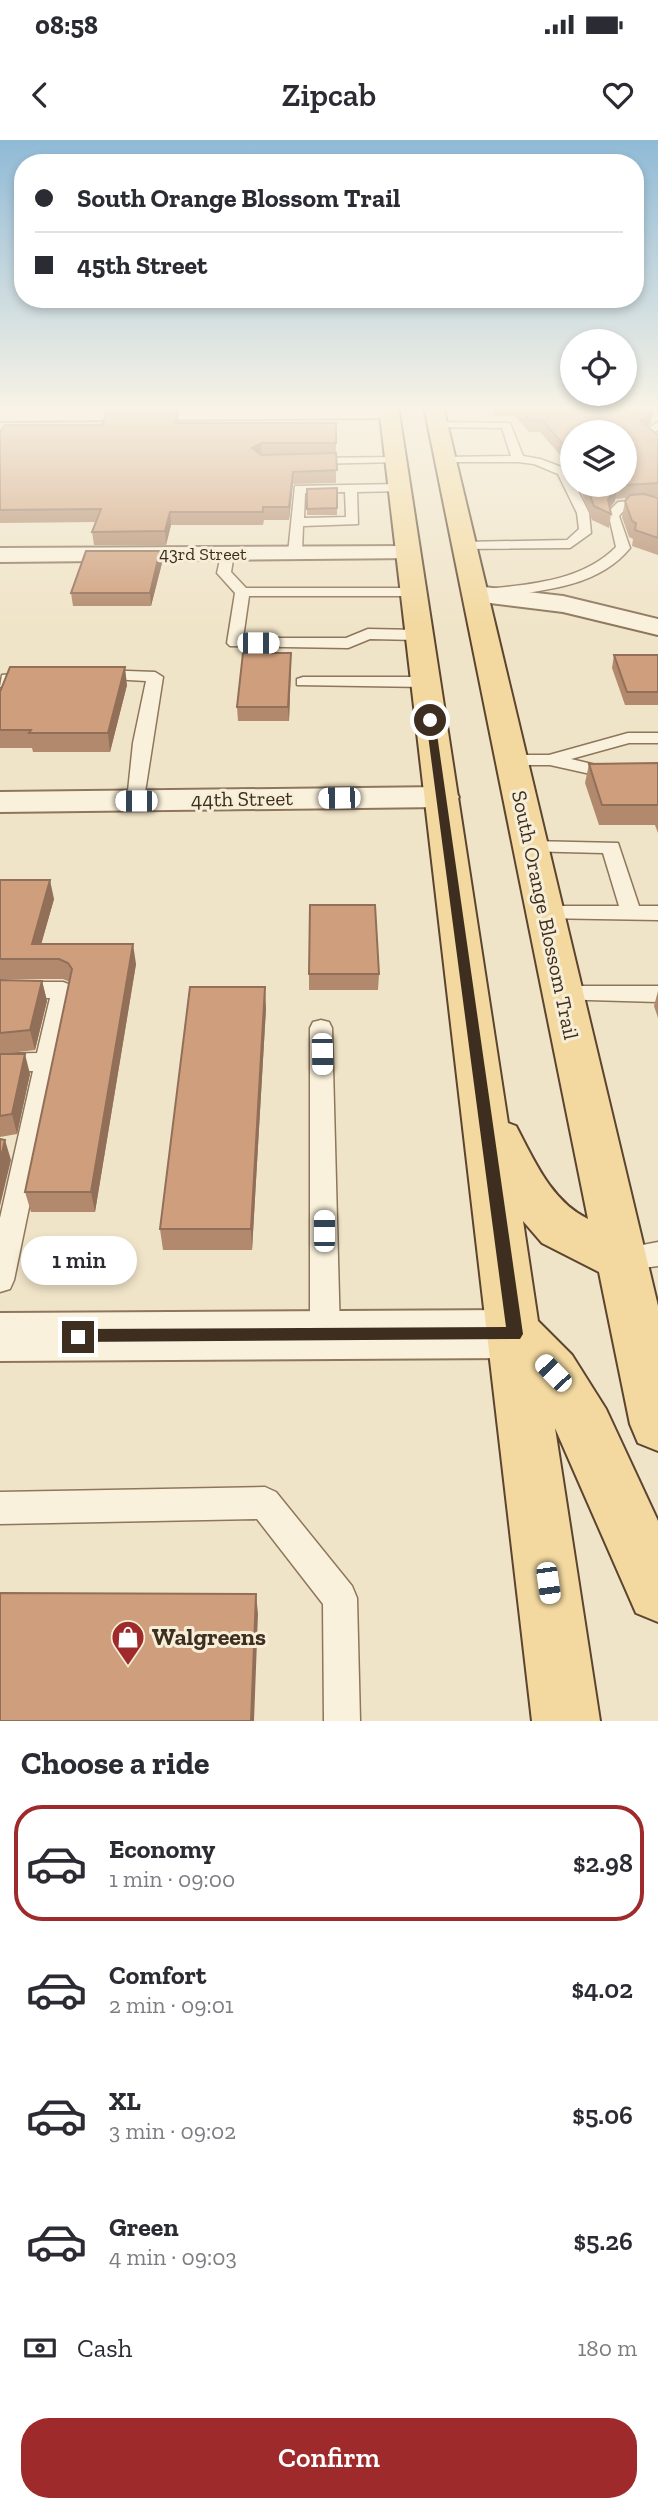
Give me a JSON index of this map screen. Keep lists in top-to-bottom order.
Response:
{
  "streets": {
    "main road": ["South Orange Blossom Trail"],
    "street": ["43rd Street", "44th Street"]
  },
  "places": {
    "shop": ["Walgreens"]
  },
  "page": {
    "status": "08:58",
    "header": "Zipcab",
    "banner": ["South Orange Blossom Trail", "45th Street"],
    "bubble": "1 min",
    "heading": "Choose a ride",
    "list": [
      {
        "name": "Economy",
        "note": "1 min · 09:00",
        "value": "$2.98"
      },
      {
        "name": "Comfort",
        "note": "2 min · 09:01",
        "value": "$4.02"
      },
      {
        "name": "XL",
        "note": "3 min · 09:02",
        "value": "$5.06"
      },
      {
        "name": "Green",
        "note": "4 min · 09:03",
        "value": "$5.26"
      }
    ],
    "pay": ["Cash", "180 m"],
    "buttons": "Confirm"
  }
}
